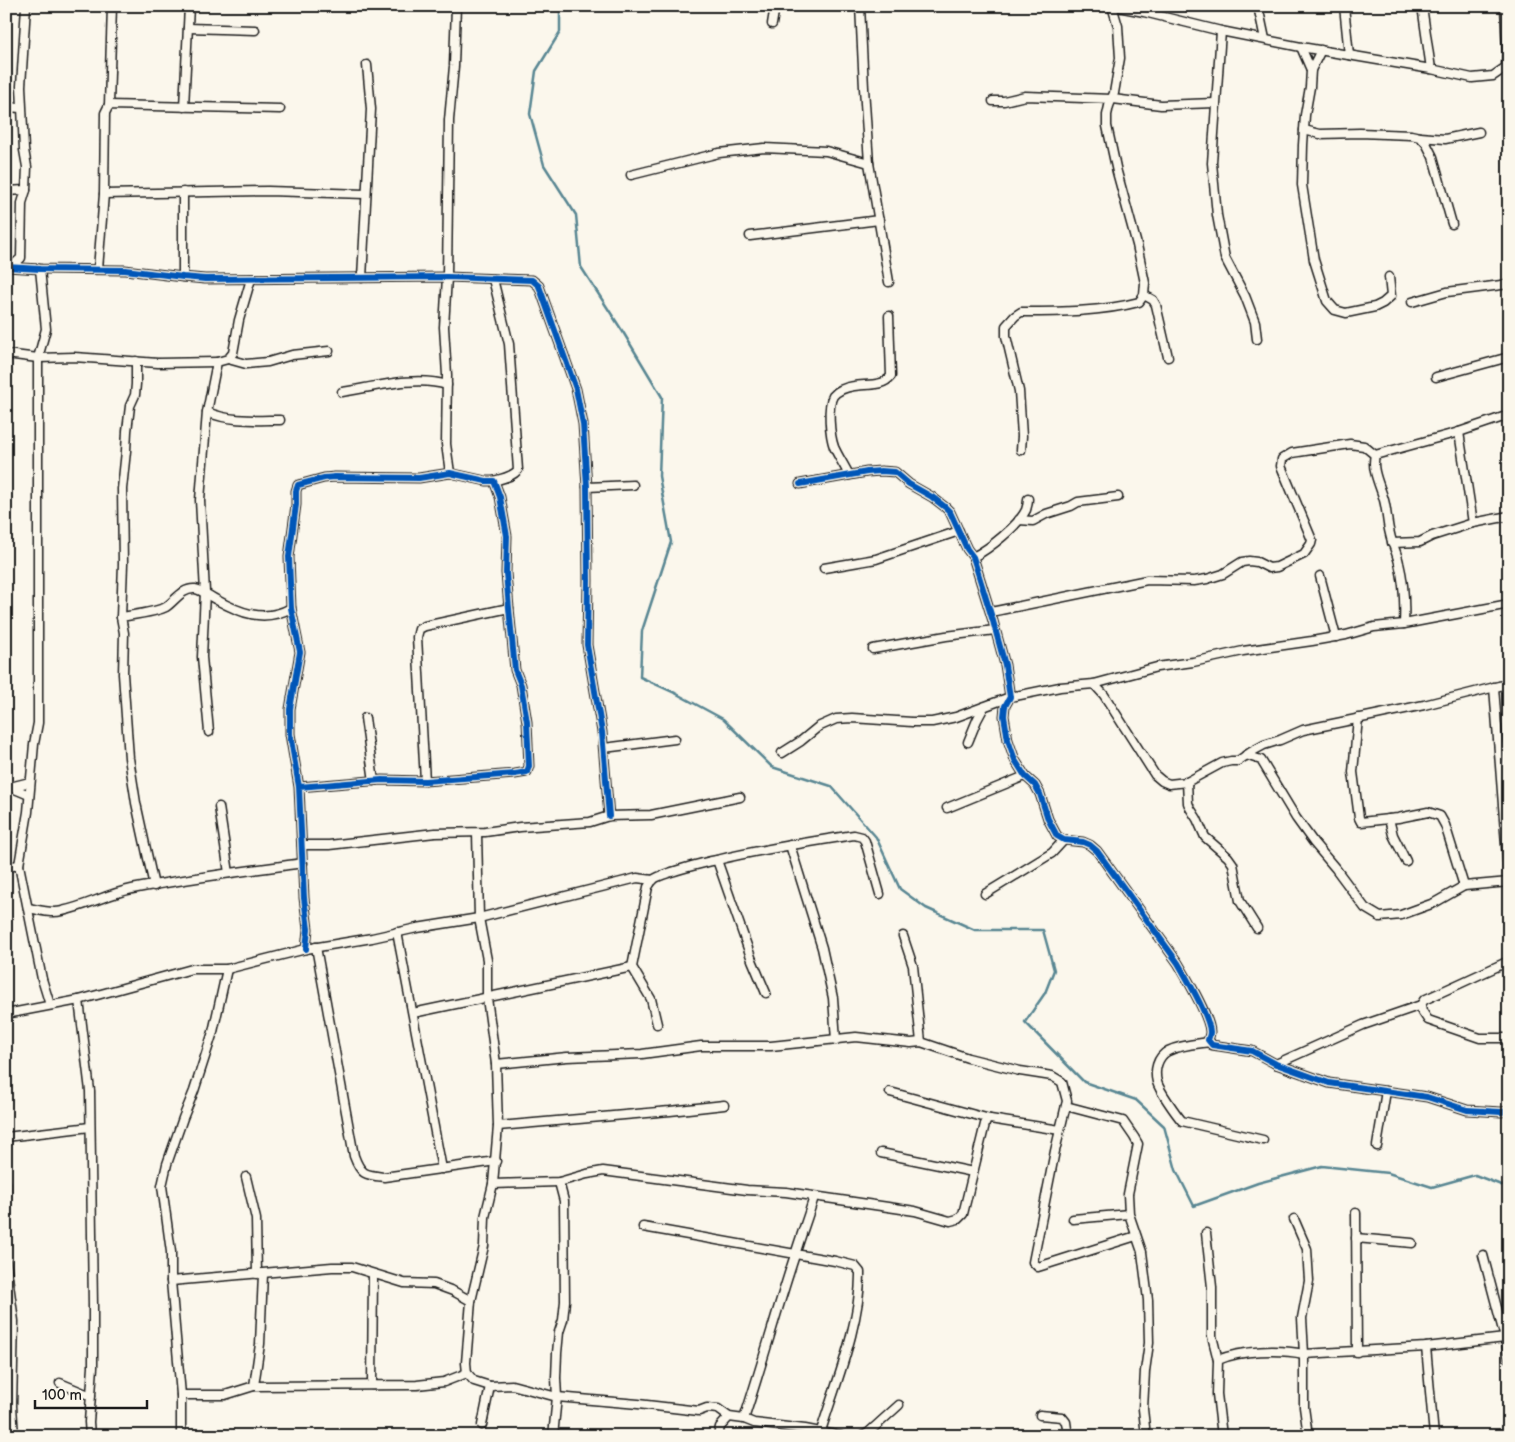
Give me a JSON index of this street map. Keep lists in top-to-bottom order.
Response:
{
  "scale_bar": "100 m"
}
